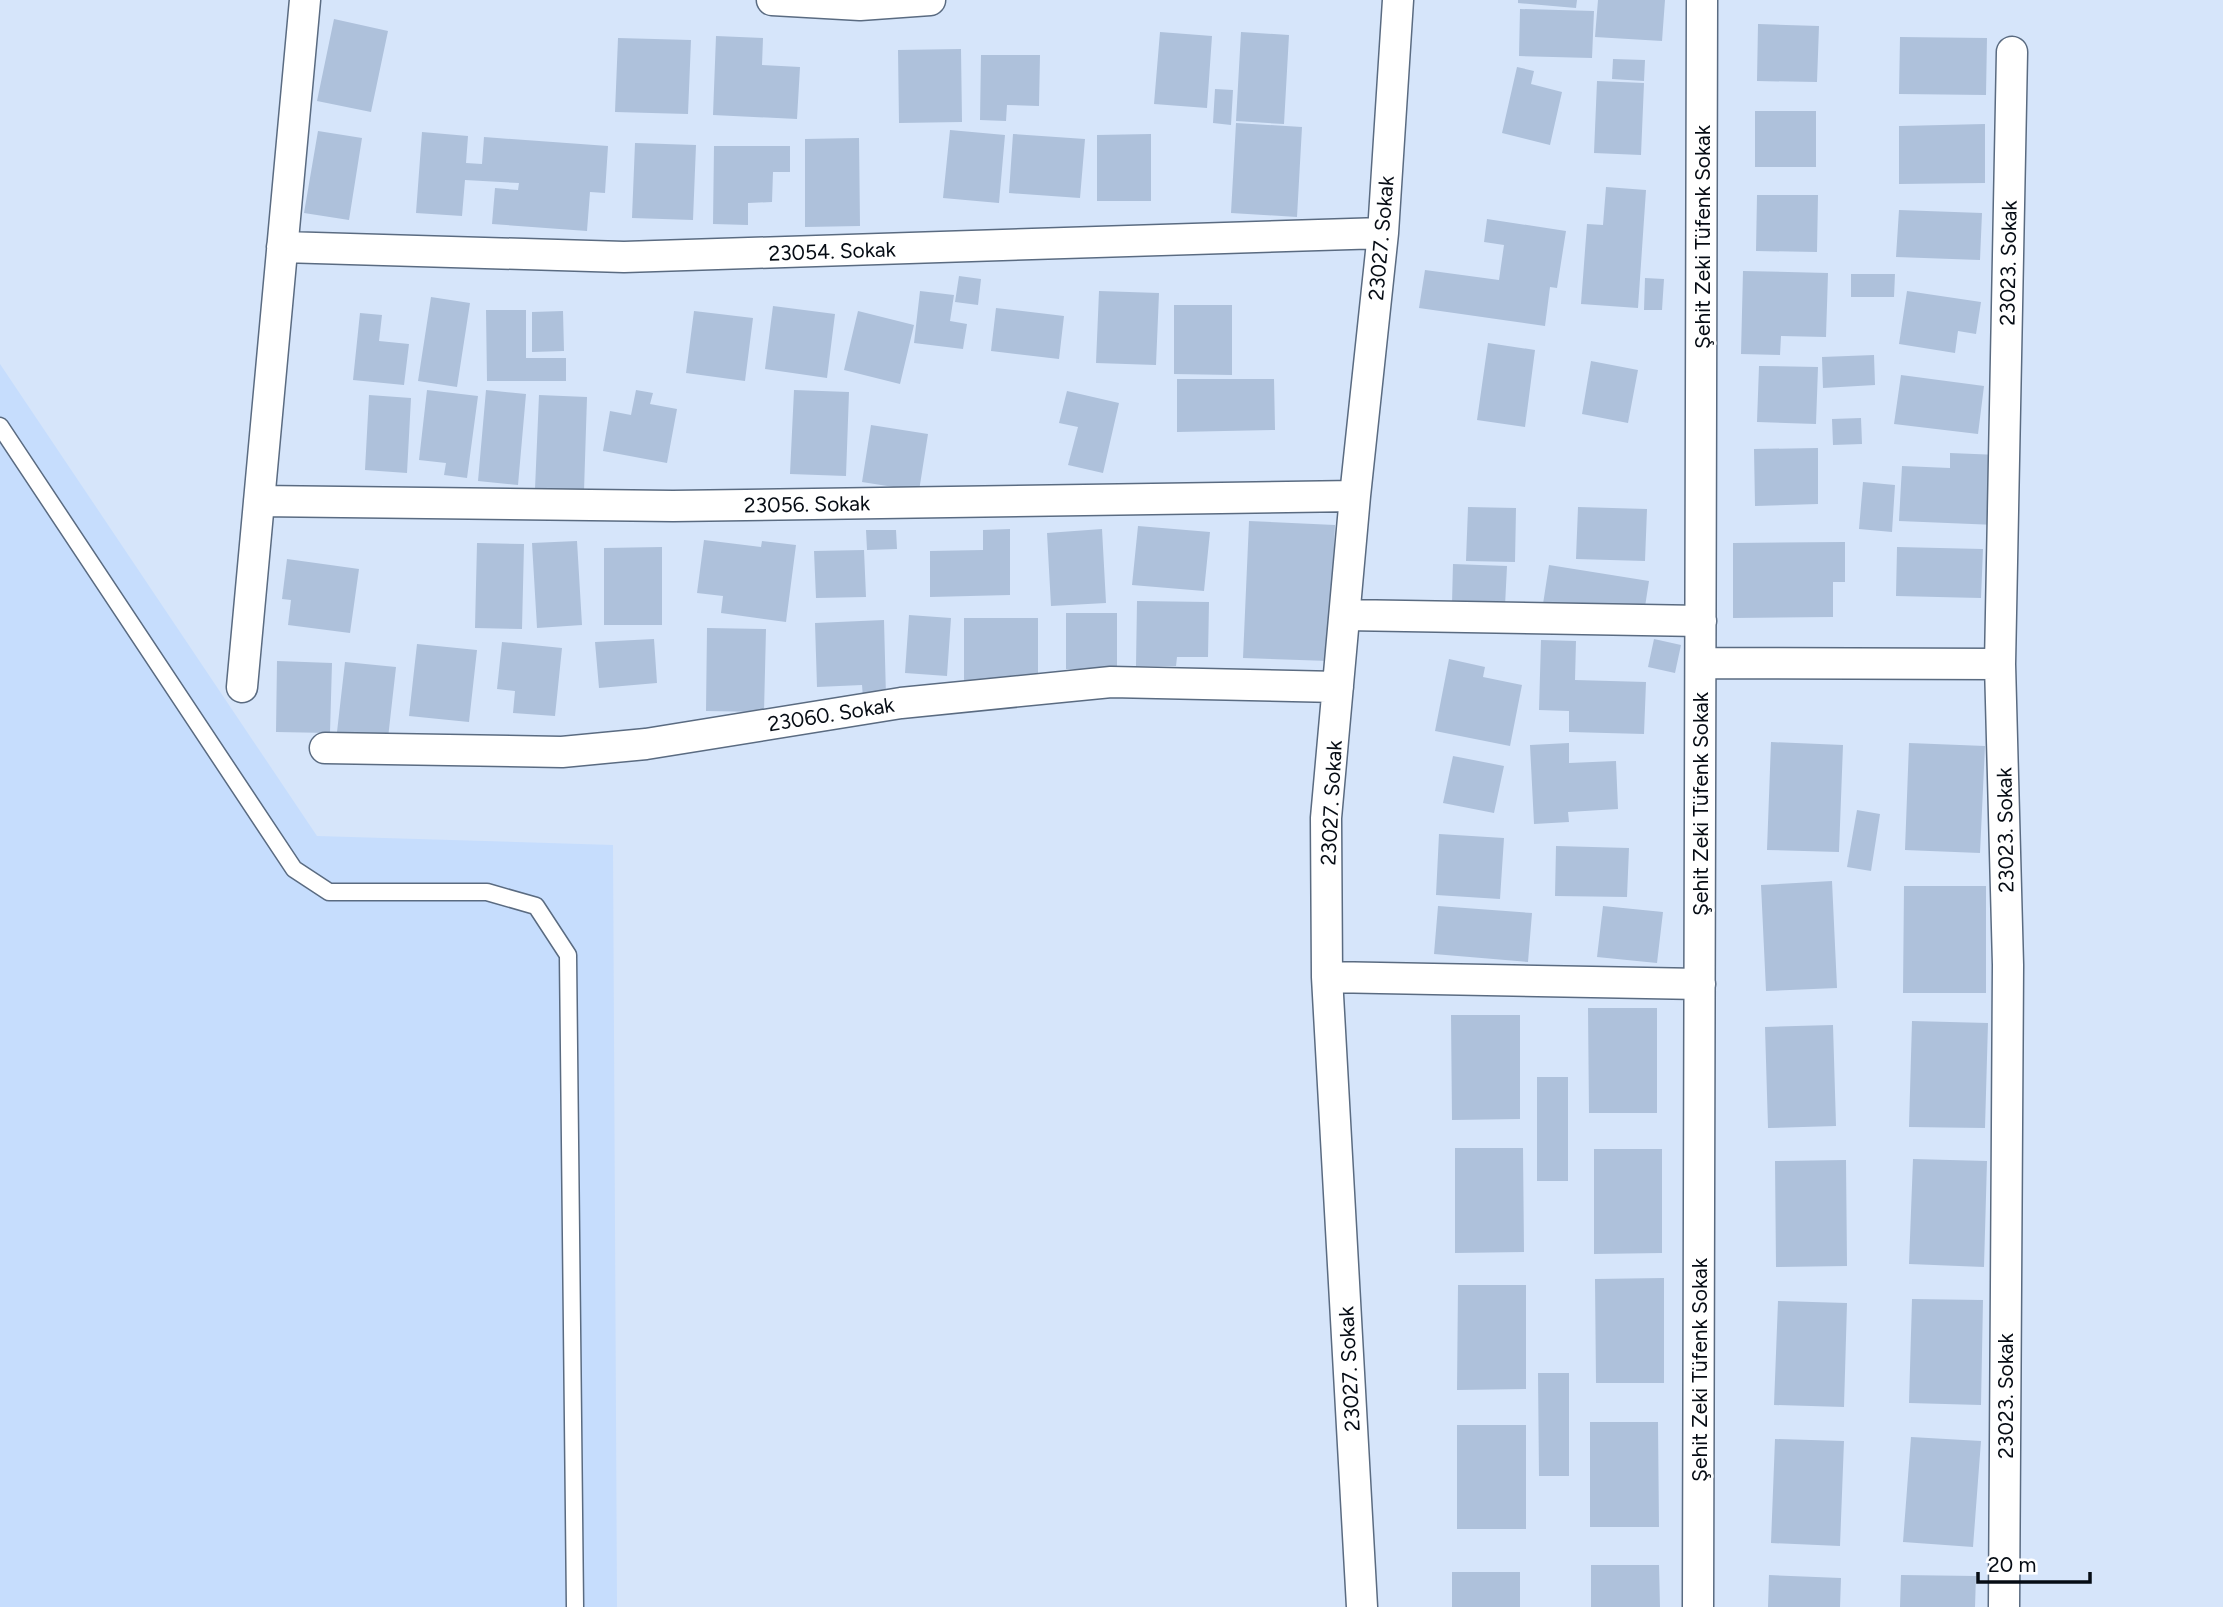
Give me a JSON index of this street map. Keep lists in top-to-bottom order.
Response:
{
  "streets": {
    "street": [
      "Şehit Zeki Tüfenk Sokak",
      "23027. Sokak",
      "23054. Sokak",
      "23023. Sokak",
      "23056. Sokak",
      "23060. Sokak"
    ]
  },
  "crossings": [
    ["23027. Sokak", "23054. Sokak"],
    ["23027. Sokak", "23056. Sokak"],
    ["23027. Sokak", "23060. Sokak"]
  ],
  "scale_bar": "20 m"
}
